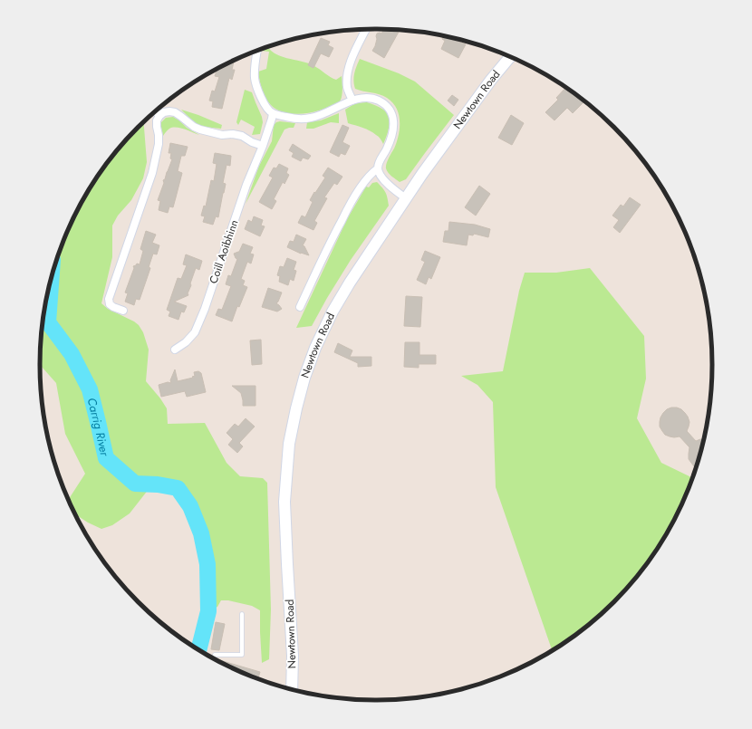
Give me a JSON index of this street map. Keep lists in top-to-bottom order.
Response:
{
  "streets": {
    "main road": ["Newtown Road"],
    "street": ["Coill Aoibhinn"]
  },
  "water": ["Carrig River"]
}
